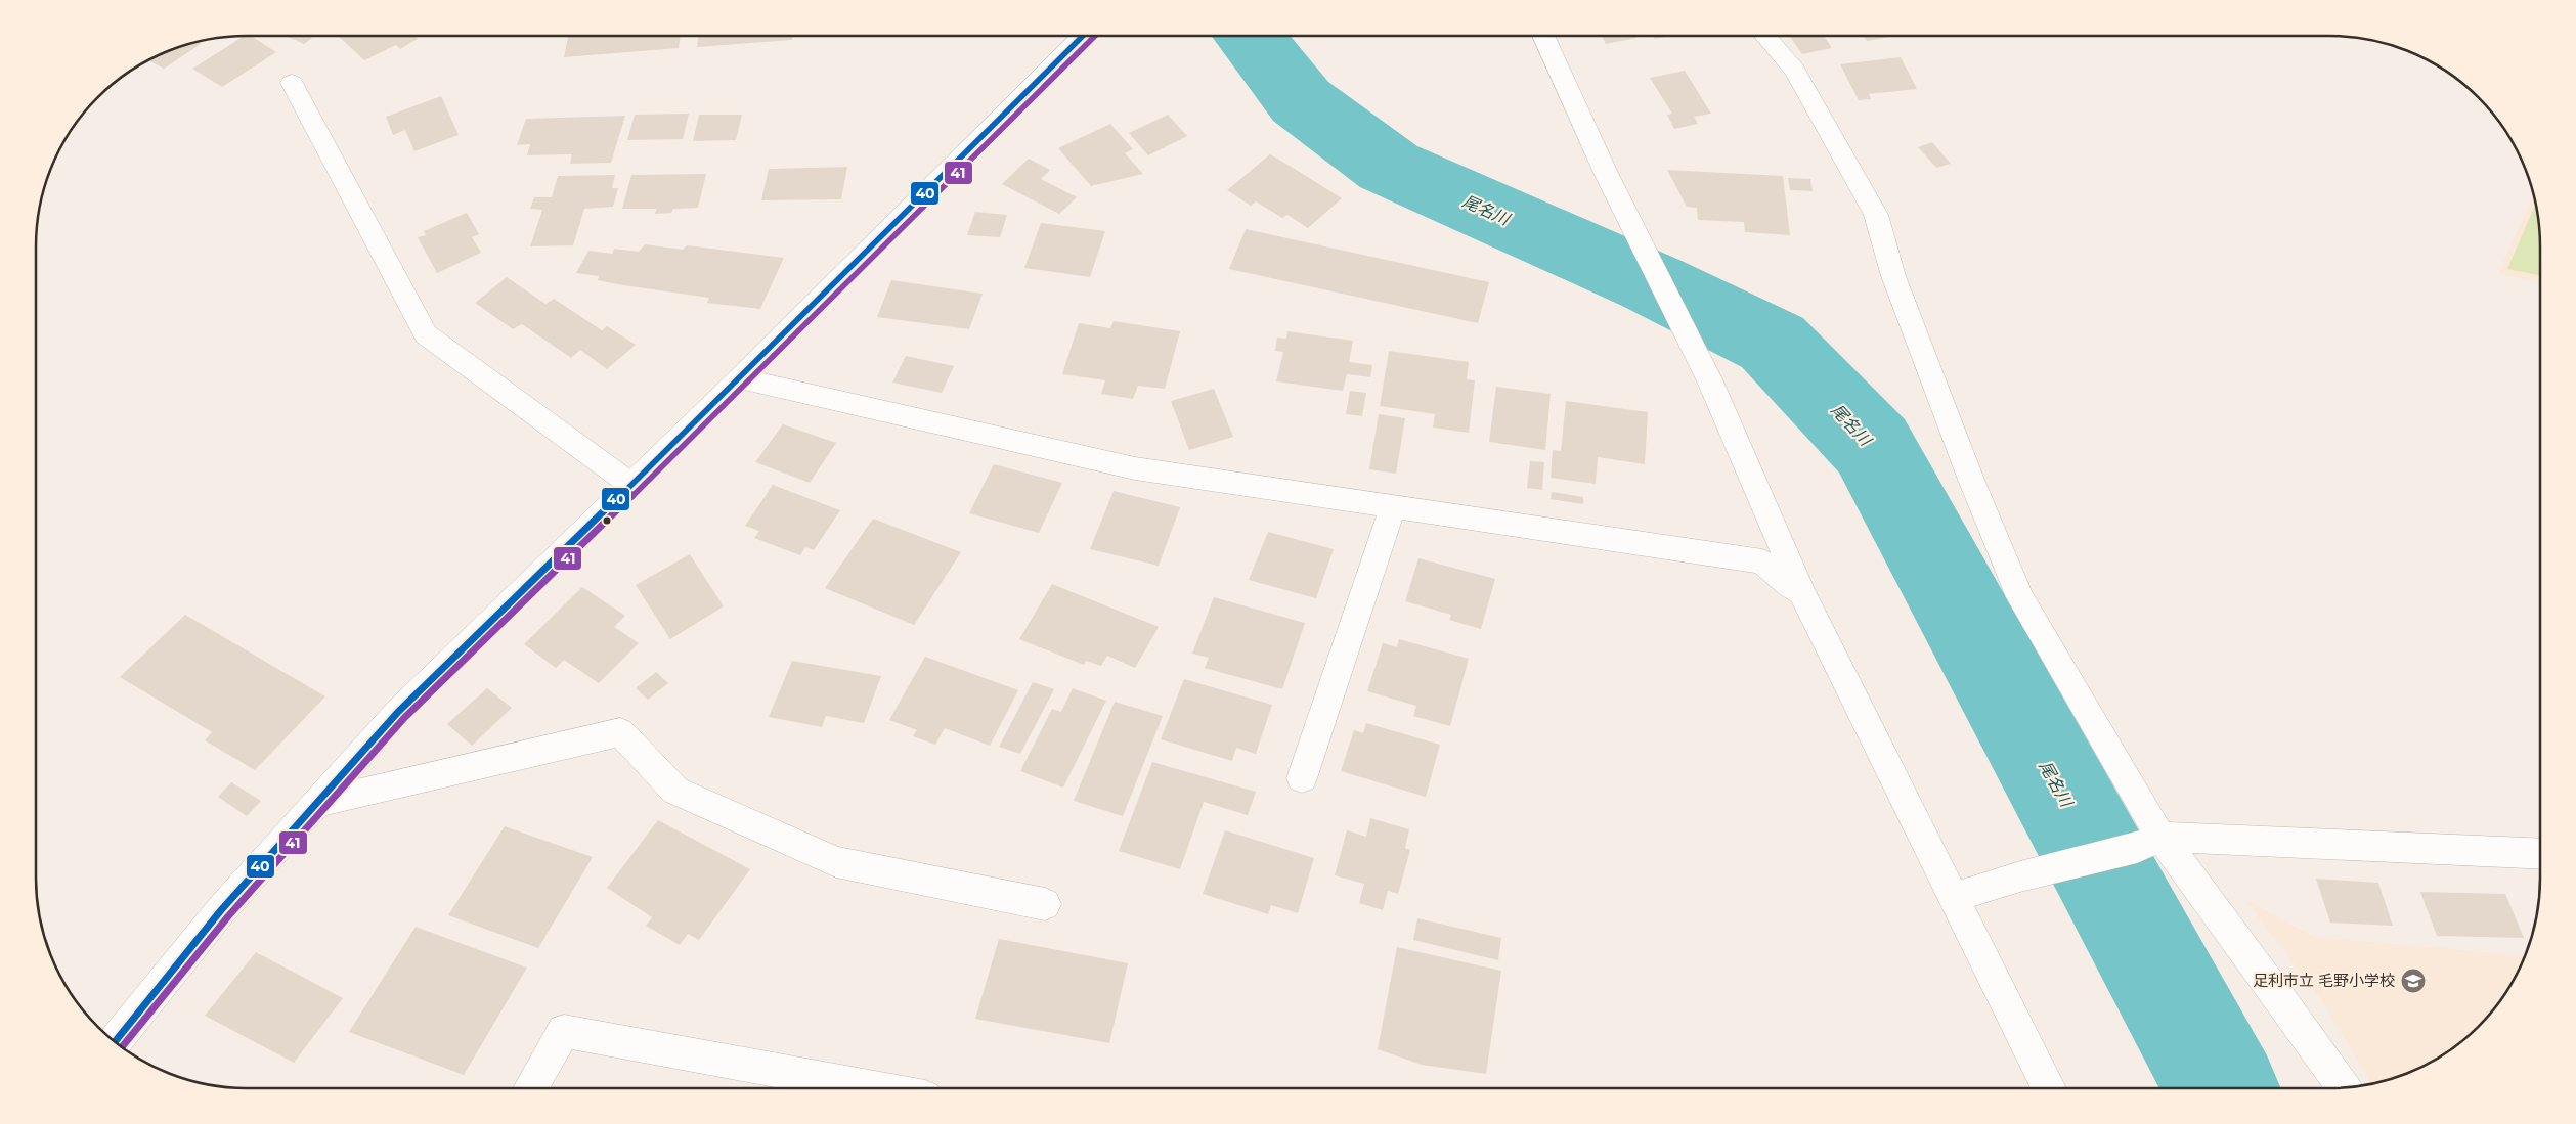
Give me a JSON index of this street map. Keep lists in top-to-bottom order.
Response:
{
  "water": ["尾名川"],
  "places": {
    "school or university": ["足利市立 毛野小学校"]
  },
  "lines": ["transit line 40", "transit line 41"]
}
